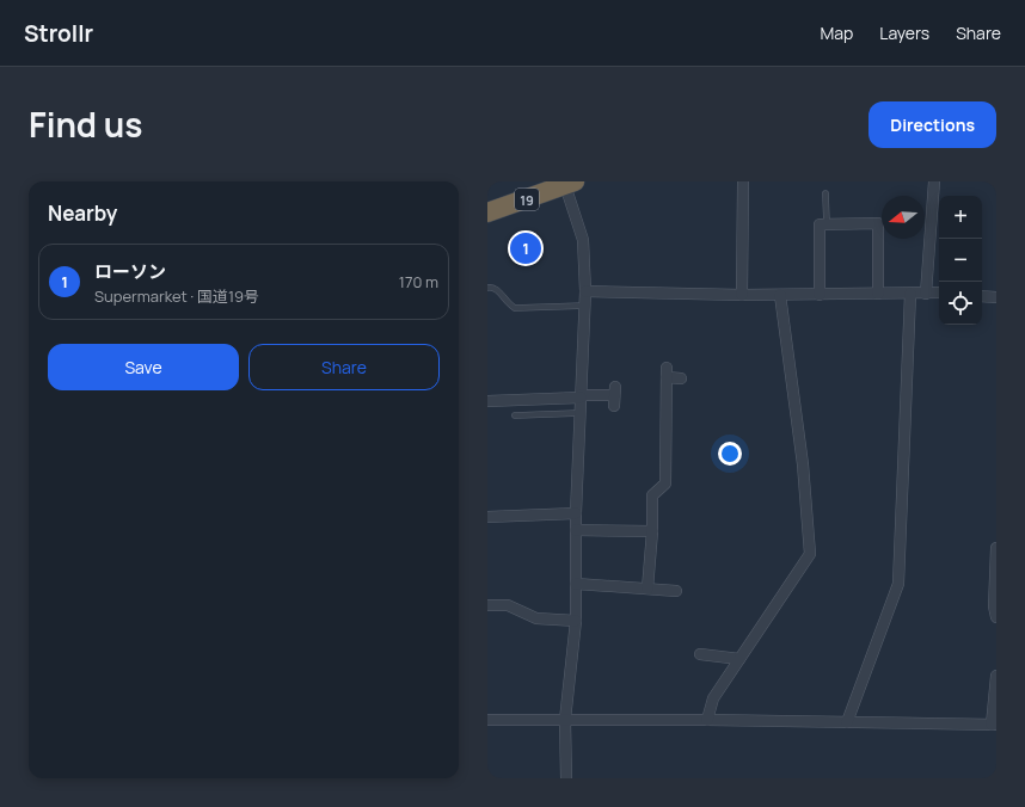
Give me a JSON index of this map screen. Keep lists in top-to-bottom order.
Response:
{
  "streets": {
    "highway": ["19"]
  },
  "north": "left",
  "page": {
    "header": "Strollr",
    "nav": ["Map", "Layers", "Share"],
    "title": "Find us",
    "buttons": [
      "Directions",
      ["Save", "Share"]
    ],
    "heading": "Nearby",
    "map_buttons": ["+", "−"],
    "pins": "1",
    "list": [
      {
        "mark": "1",
        "name": "ローソン",
        "note": "Supermarket · 国道19号",
        "value": "170 m"
      }
    ]
  }
}
